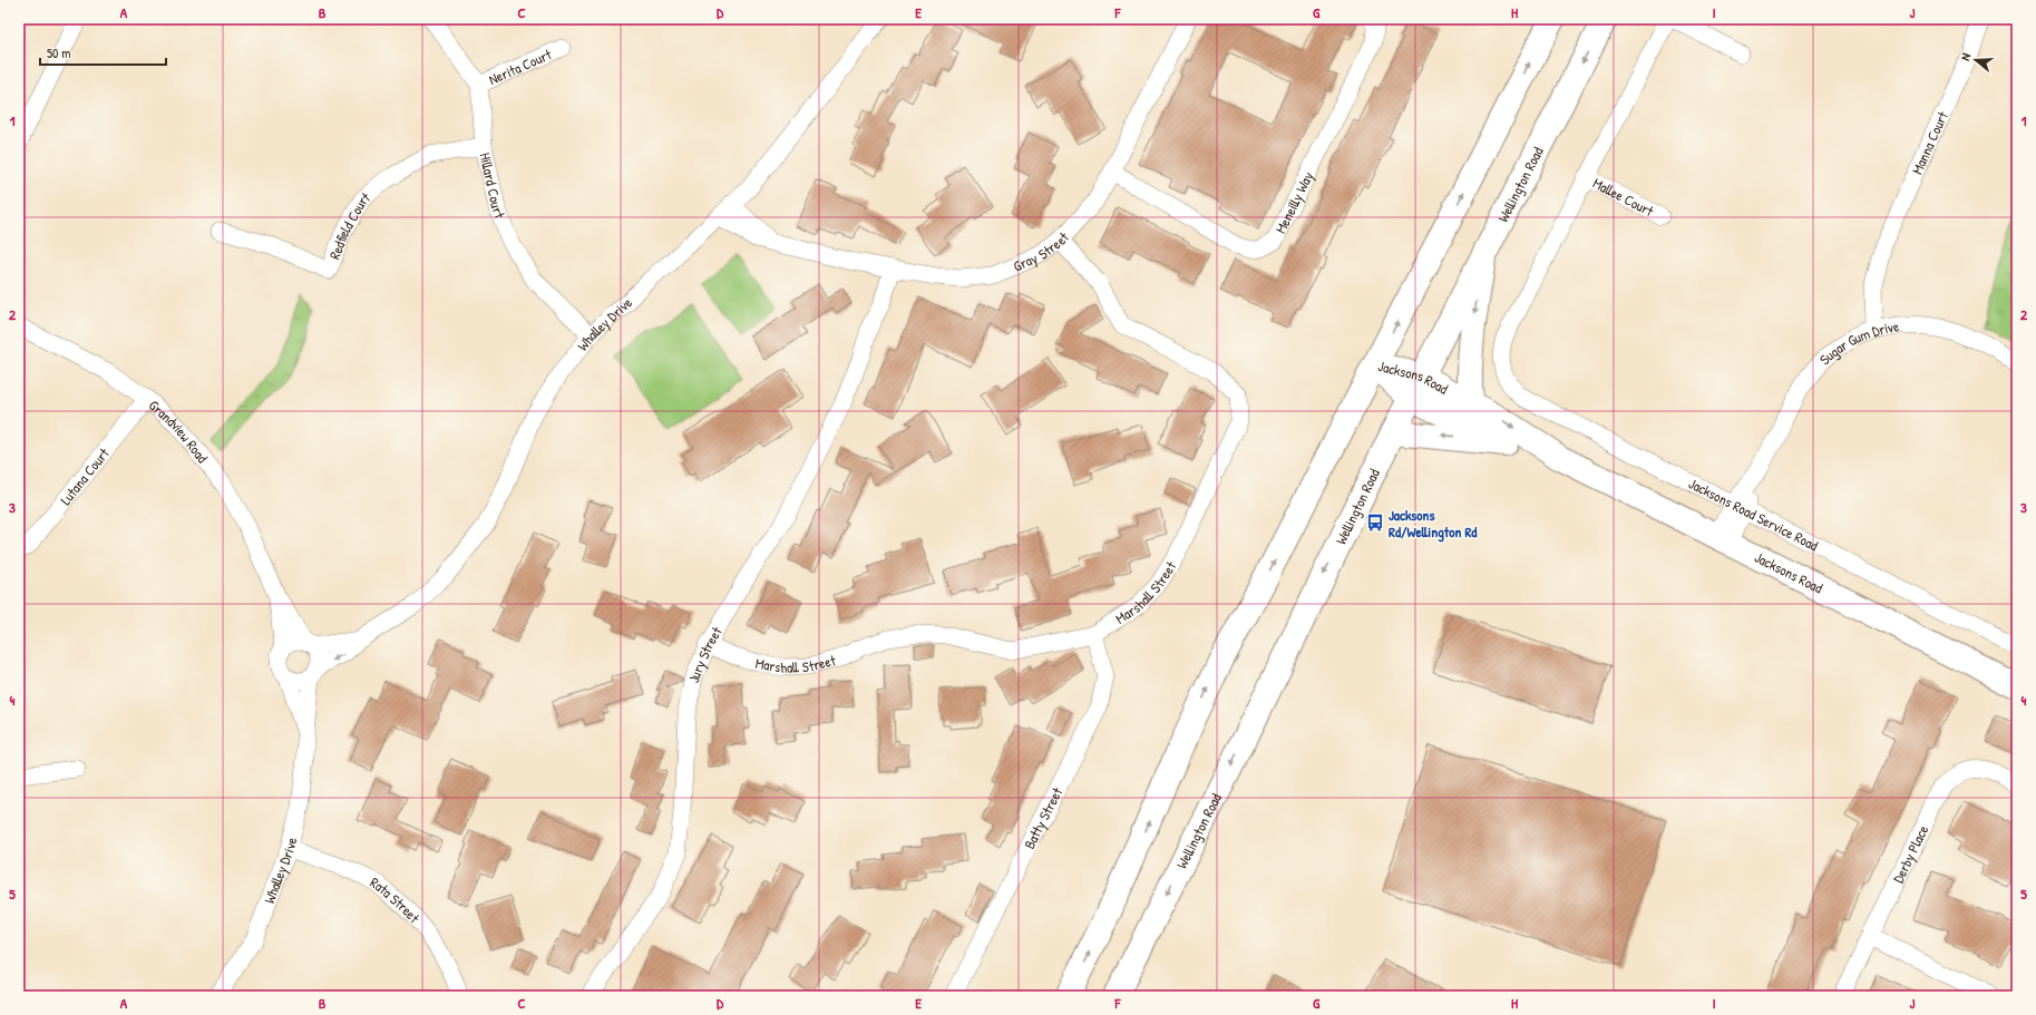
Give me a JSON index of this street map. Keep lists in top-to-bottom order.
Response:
{
  "streets": {
    "main road": ["Wellington Road", "Jacksons Road"],
    "street": [
      "Nerita Court",
      "Manna Court",
      "Hillard Court",
      "Mallee Court",
      "Meneilly Way",
      "Redfield Court",
      "Gray Street",
      "Whalley Drive",
      "Sugar Gum Drive",
      "Grandview Road",
      "Lutana Court",
      "Jacksons Road Service Road",
      "Marshall Street",
      "Jury Street",
      "Batty Street",
      "Derby Place",
      "Rata Street"
    ]
  },
  "crossings": [
    ["Nerita Court", "Hillard Court"],
    ["Manna Court", "Sugar Gum Drive"],
    ["Wellington Road", "Jacksons Road"],
    ["Hillard Court", "Redfield Court"],
    ["Hillard Court", "Whalley Drive"],
    ["Mallee Court", "Jacksons Road Service Road"],
    ["Meneilly Way", "Gray Street"],
    ["Gray Street", "Whalley Drive"],
    ["Gray Street", "Marshall Street"],
    ["Gray Street", "Jury Street"],
    ["Whalley Drive", "Grandview Road"],
    ["Whalley Drive", "Rata Street"],
    ["Sugar Gum Drive", "Jacksons Road"],
    ["Sugar Gum Drive", "Jacksons Road Service Road"],
    ["Grandview Road", "Lutana Court"],
    ["Marshall Street", "Jury Street"],
    ["Marshall Street", "Batty Street"]
  ],
  "places": {
    "bus stop": ["Jacksons Rd/Wellington Rd"]
  },
  "scale_bar": "50 m",
  "north": "left",
  "grid": {
    "columns": [
      "A",
      "B",
      "C",
      "D",
      "E",
      "F",
      "G",
      "H",
      "I",
      "J"
    ],
    "rows": [
      "1",
      "2",
      "3",
      "4",
      "5"
    ]
  }
}
